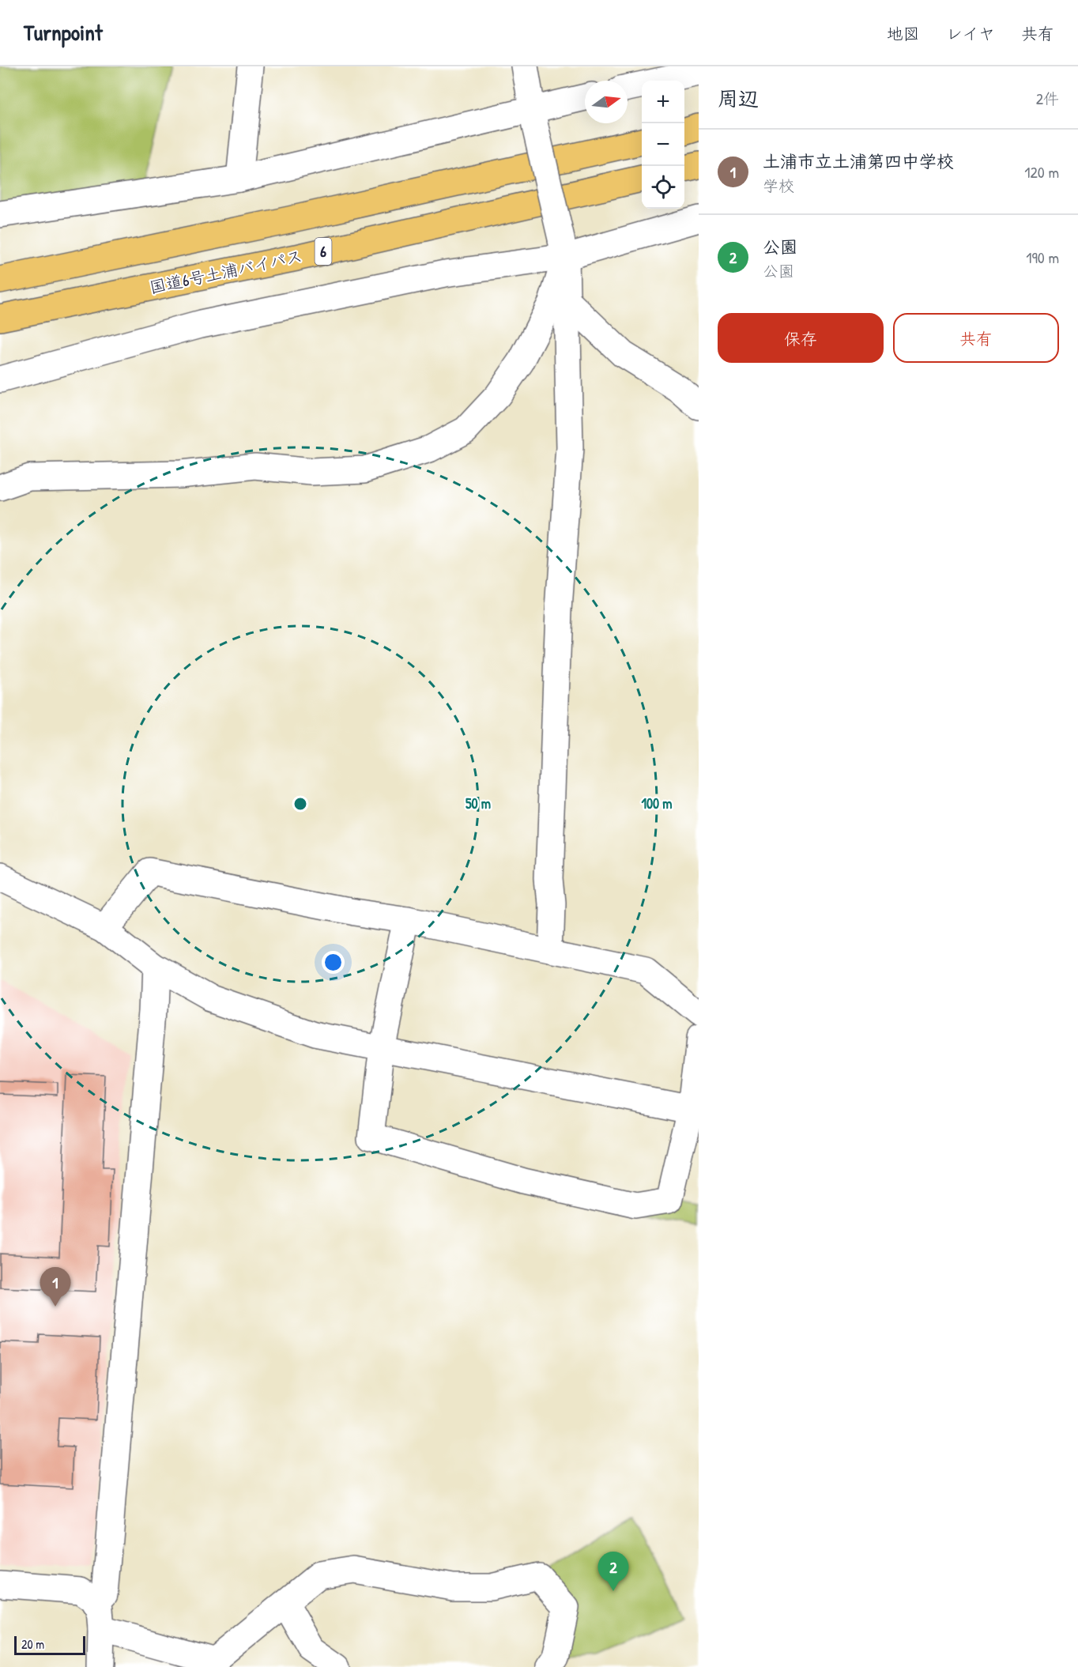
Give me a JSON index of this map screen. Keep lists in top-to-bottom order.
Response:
{
  "streets": {
    "highway": ["6", "国道6号土浦バイパス"]
  },
  "scale_bar": "20 m",
  "north": "right",
  "page": {
    "header": "Turnpoint",
    "nav": ["地図", "レイヤ", "共有"],
    "heading": ["周辺", "2件"],
    "map_buttons": ["+", "−"],
    "list": [
      {
        "mark": "1",
        "name": "土浦市立土浦第四中学校",
        "note": "学校",
        "value": "120 m"
      },
      {
        "mark": "2",
        "name": "公園",
        "note": "公園",
        "value": "190 m"
      }
    ],
    "buttons": ["保存", "共有"],
    "pins": ["1", "2"],
    "scale": "20 m"
  },
  "rings": ["50 m", "100 m"]
}
